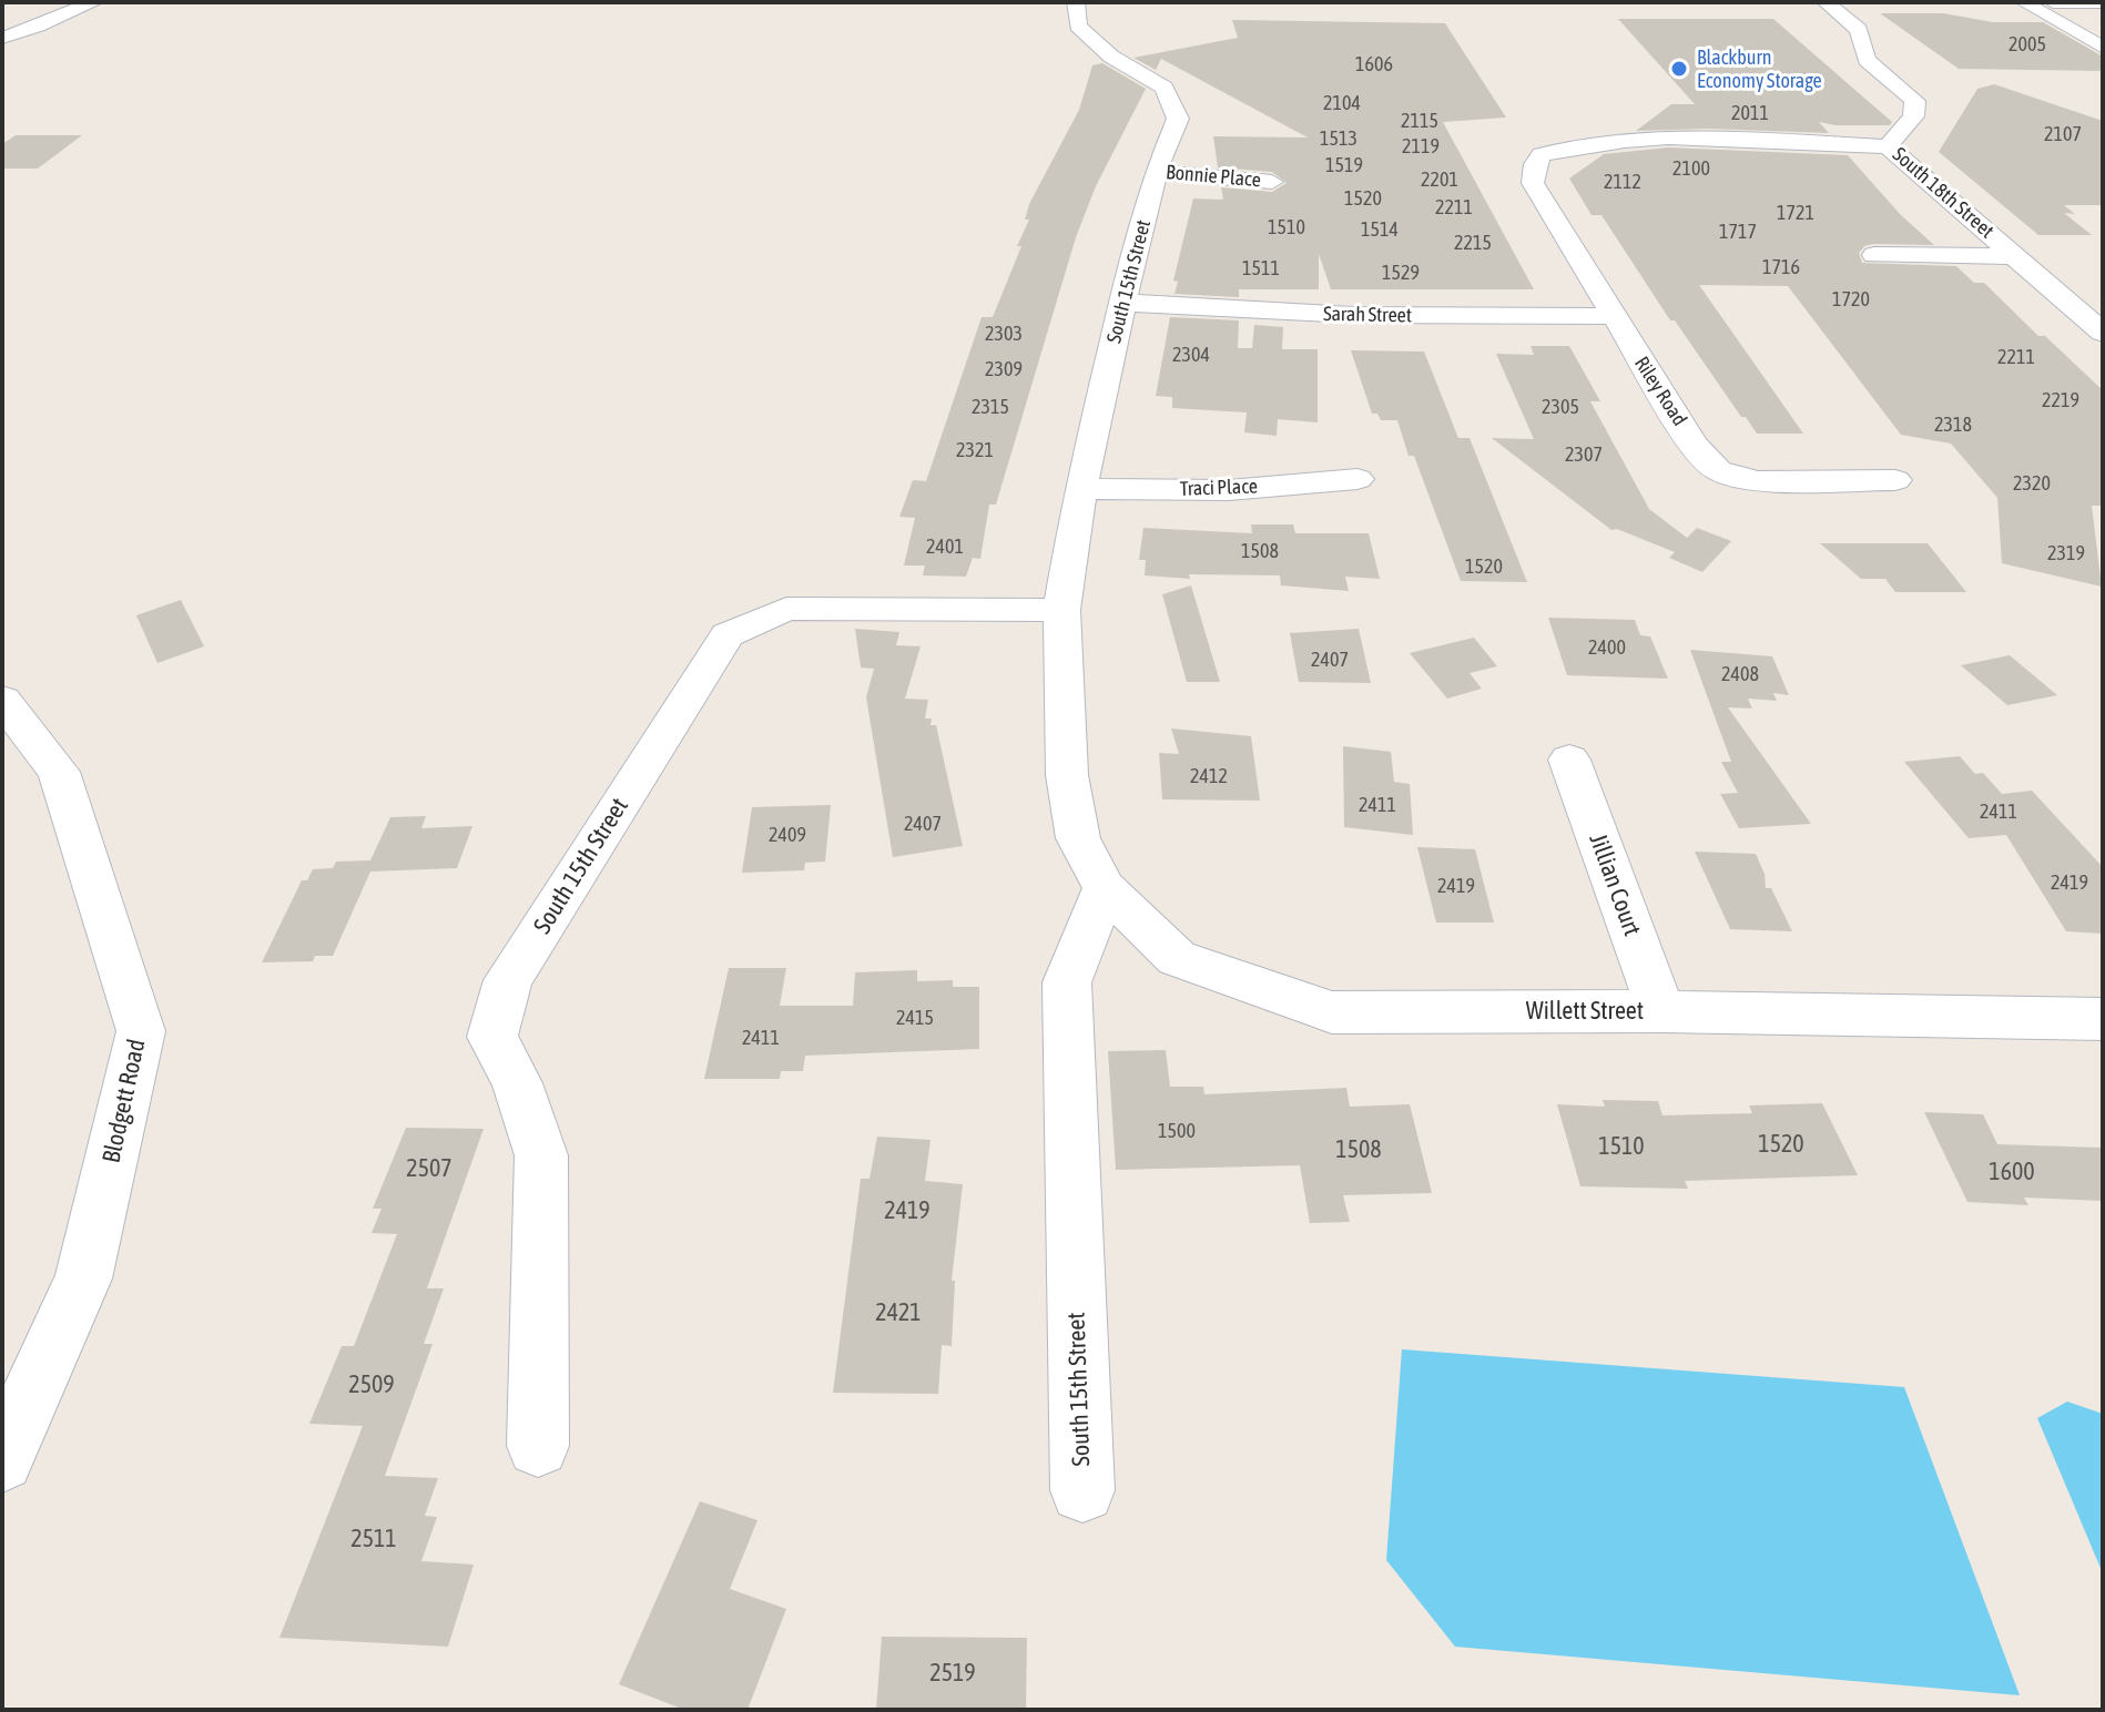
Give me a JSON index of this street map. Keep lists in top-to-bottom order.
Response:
{
  "streets": {
    "street": [
      "Bonnie Place",
      "South 18th Street",
      "South 15th Street",
      "Sarah Street",
      "Riley Road",
      "Traci Place",
      "Jillian Court",
      "Willett Street",
      "Blodgett Road"
    ]
  },
  "crossings": [
    ["Bonnie Place", "South 15th Street"],
    ["South 15th Street", "Sarah Street"],
    ["South 15th Street", "Traci Place"],
    ["South 15th Street", "Willett Street"],
    ["Sarah Street", "Riley Road"],
    ["Jillian Court", "Willett Street"]
  ],
  "places": ["Blackburn Economy Storage"],
  "house_numbers": [
    "2005",
    "1606",
    "2104",
    "2011",
    "2115",
    "2107",
    "1513",
    "2119",
    "1519",
    "2100",
    "2201",
    "2112",
    "1520",
    "2211",
    "1721",
    "1510",
    "1514",
    "1717",
    "2215",
    "1716",
    "1511",
    "1529",
    "1720",
    "2303",
    "2304",
    "2211",
    "2309",
    "2219",
    "2315",
    "2305",
    "2318",
    "2321",
    "2307",
    "2320",
    "2401",
    "1508",
    "2319",
    "1520",
    "2400",
    "2407",
    "2408",
    "2412",
    "2411",
    "2411",
    "2407",
    "2409",
    "2419",
    "2419",
    "2415",
    "2411",
    "1500",
    "1520",
    "1510",
    "1508",
    "2507",
    "1600",
    "2419",
    "2421",
    "2509",
    "2511",
    "2519"
  ]
}
